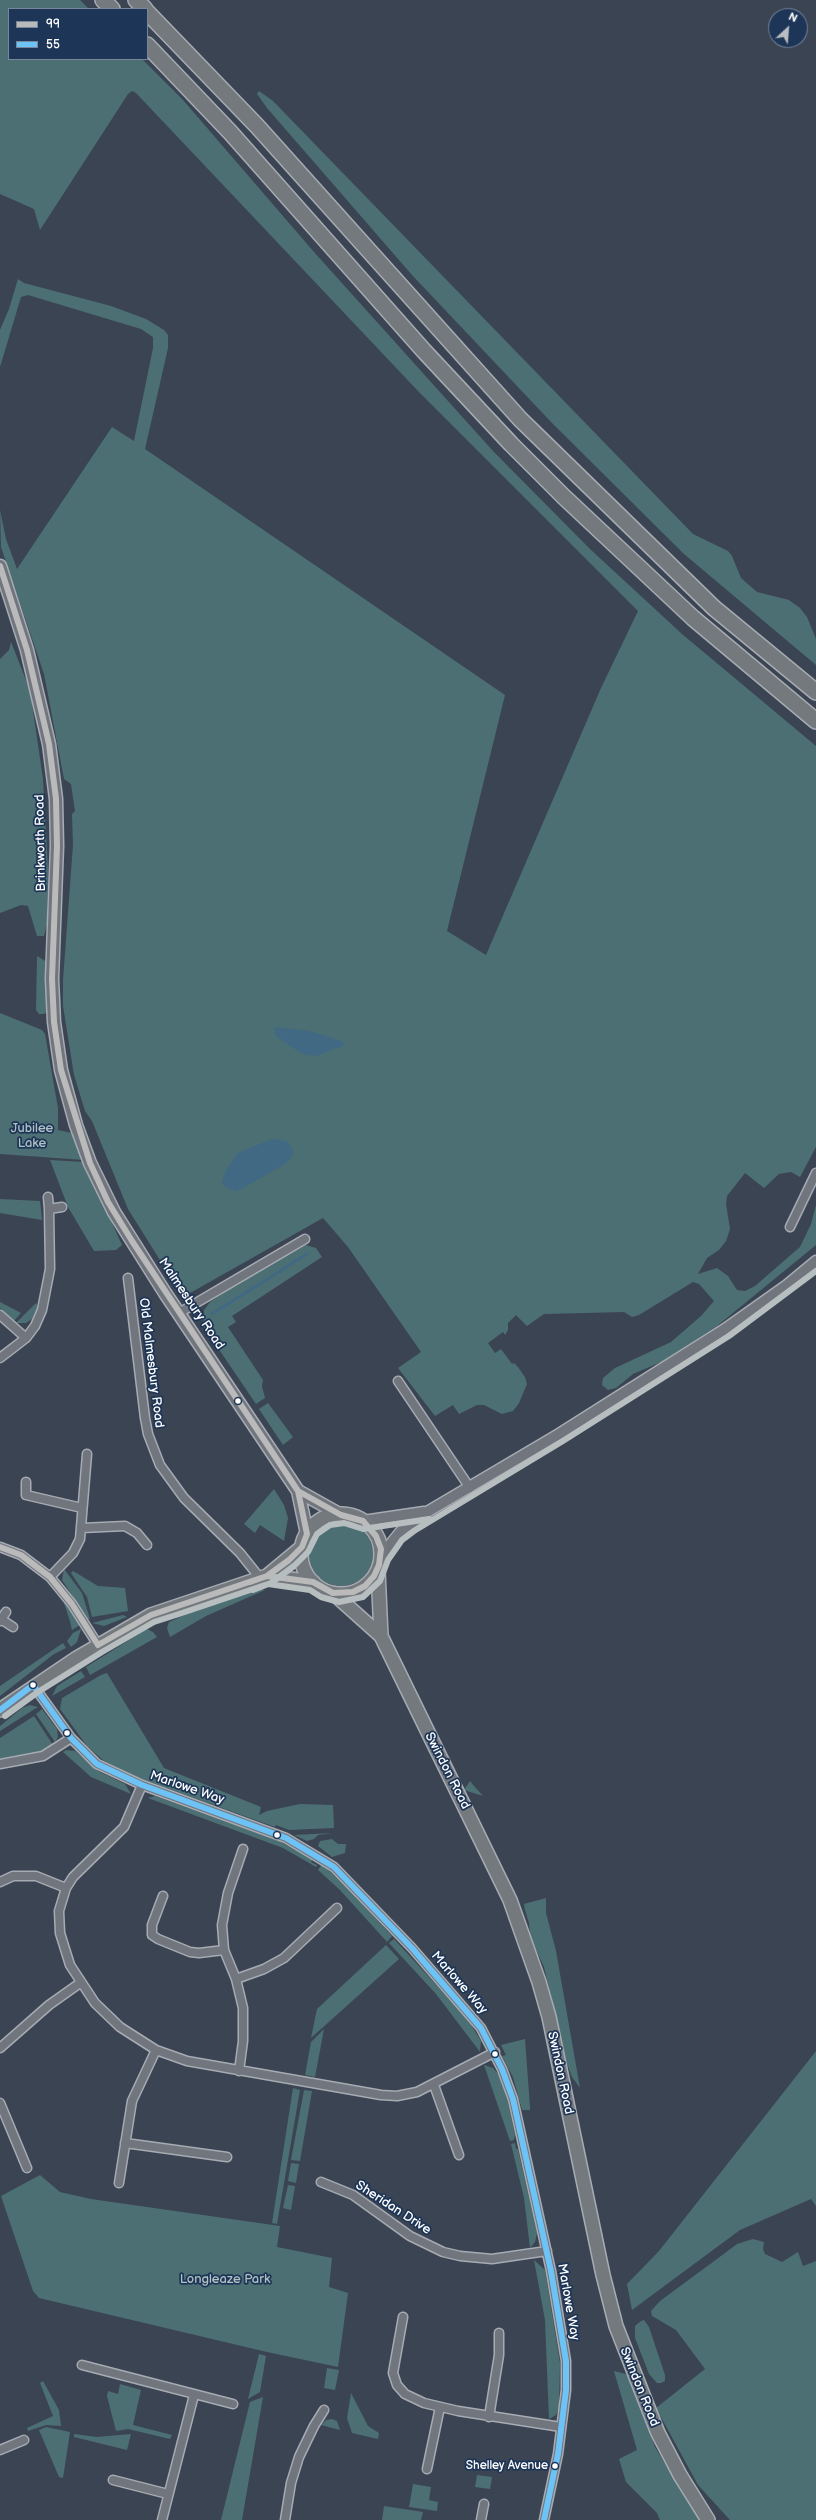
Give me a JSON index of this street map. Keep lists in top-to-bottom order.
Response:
{
  "streets": {
    "main road": ["Brinkworth Road", "Malmesbury Road", "Swindon Road"],
    "street": ["Old Malmesbury Road", "Marlowe Way", "Sheridan Drive"]
  },
  "crossings": [
    ["Brinkworth Road", "Malmesbury Road"],
    ["Marlowe Way", "Sheridan Drive"]
  ],
  "parks": ["Jubilee Lake", "Longleaze Park"],
  "places": ["Shelley Avenue"],
  "lines": ["transit line 99", "transit line 55"],
  "legend": ["99", "55"],
  "north": "top right"
}
